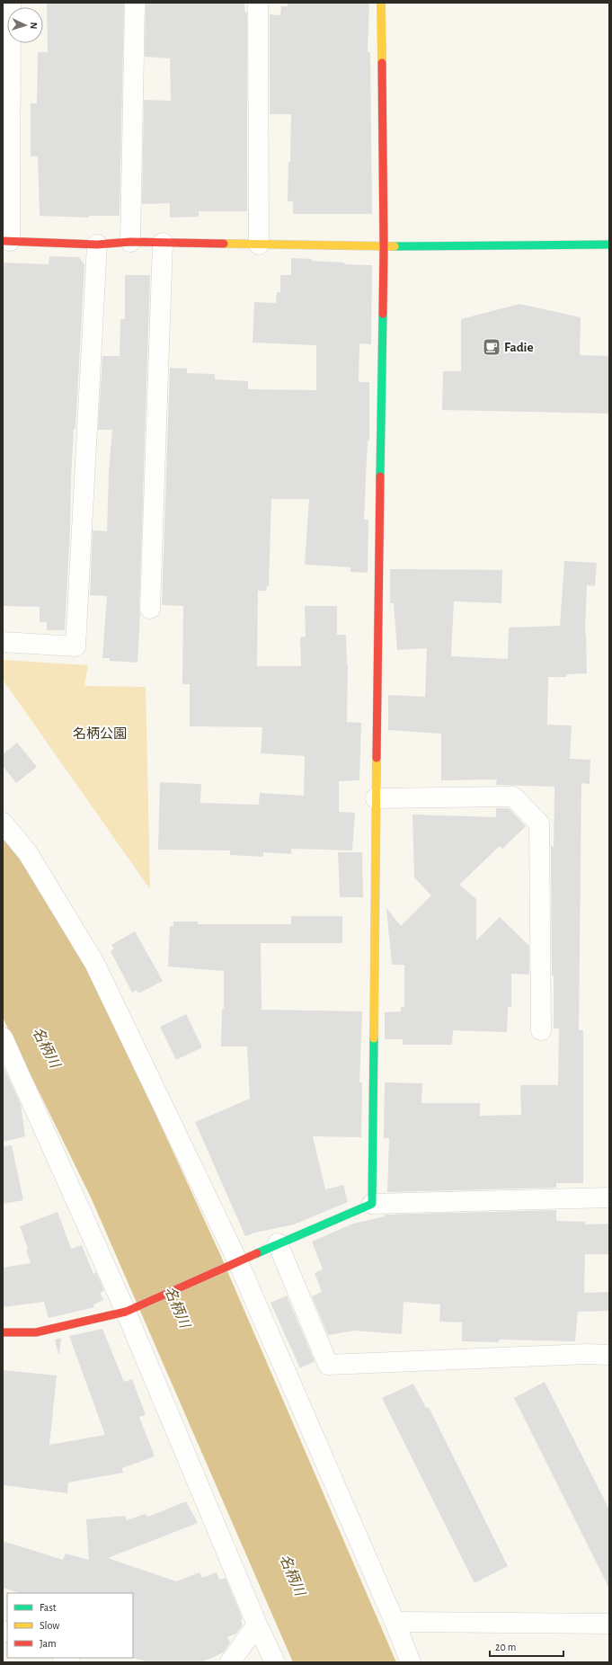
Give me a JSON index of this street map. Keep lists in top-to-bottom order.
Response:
{
  "water": ["名柄川"],
  "parks": ["名柄公園"],
  "places": {
    "cafe": ["Fadie"]
  },
  "legend": ["Fast", "Slow", "Jam"],
  "scale_bar": "20 m",
  "north": "right"
}
